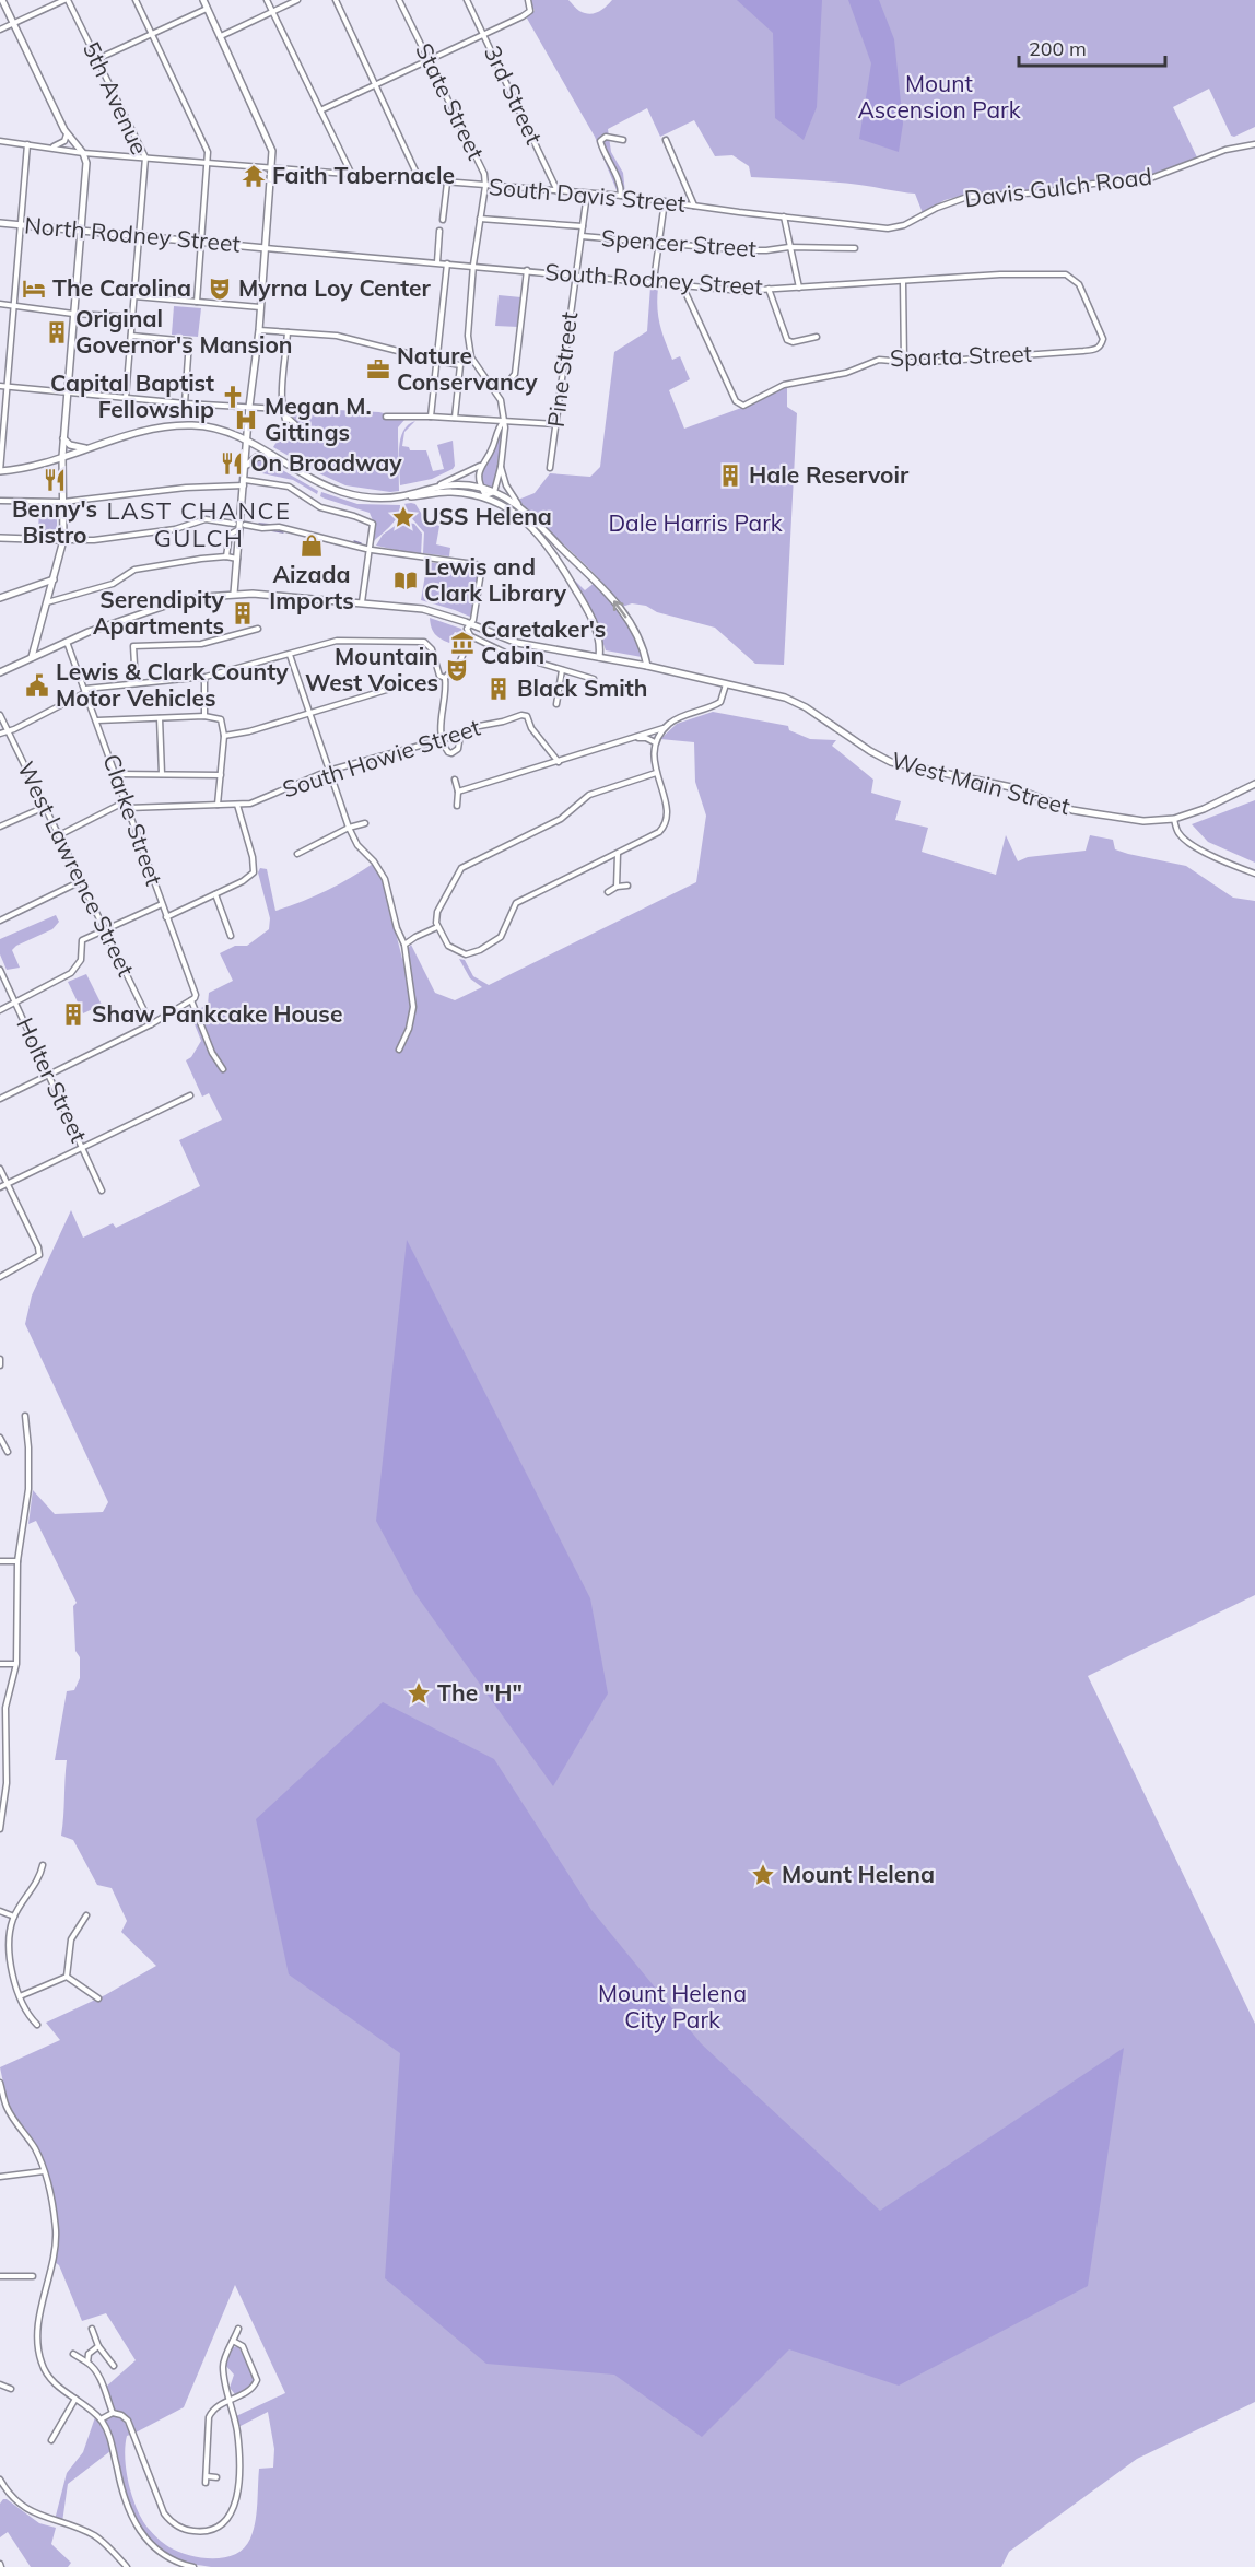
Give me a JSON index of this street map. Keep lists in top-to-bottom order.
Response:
{
  "streets": {
    "street": [
      "3rd Street",
      "5th Avenue",
      "State Street",
      "Davis Gulch Road",
      "South Davis Street",
      "North Rodney Street",
      "Spencer Street",
      "South Rodney Street",
      "Sparta Street",
      "Pine Street",
      "South Howie Street",
      "West Main Street",
      "Clarke Street",
      "West Lawrence Street",
      "Holter Street"
    ]
  },
  "crossings": [
    ["3rd Street", "South Davis Street"],
    ["5th Avenue", "South Davis Street"],
    ["5th Avenue", "North Rodney Street"],
    ["State Street", "South Davis Street"],
    ["State Street", "Spencer Street"],
    ["State Street", "South Rodney Street"],
    ["Davis Gulch Road", "South Davis Street"],
    ["South Davis Street", "Pine Street"],
    ["North Rodney Street", "South Rodney Street"],
    ["Spencer Street", "Pine Street"],
    ["South Rodney Street", "Sparta Street"],
    ["South Rodney Street", "Pine Street"],
    ["South Howie Street", "Clarke Street"],
    ["West Main Street", "Clarke Street"]
  ],
  "districts": ["LAST CHANCE GULCH"],
  "parks": ["Mount Ascension Park", "Dale Harris Park", "Mount Helena City Park"],
  "places": {
    "temple": ["Faith Tabernacle"],
    "hotel": ["The Carolina"],
    "theatre": ["Myrna Loy Center", "Mountain West Voices"],
    "building": [
      "Original Governor's Mansion",
      "Hale Reservoir",
      "Serendipity Apartments",
      "Black Smith",
      "Shaw Pankcake House"
    ],
    "office": ["Nature Conservancy"],
    "church": ["Capital Baptist Fellowship"],
    "hospital": ["Megan M. Gittings"],
    "restaurant": ["On Broadway", "Benny's Bistro"],
    "place": ["USS Helena", "The \"H\"", "Mount Helena"],
    "shop": ["Aizada Imports"],
    "library": ["Lewis and Clark Library"],
    "museum": ["Caretaker's Cabin"],
    "public building": ["Lewis & Clark County Motor Vehicles"]
  },
  "scale_bar": "200 m"
}
